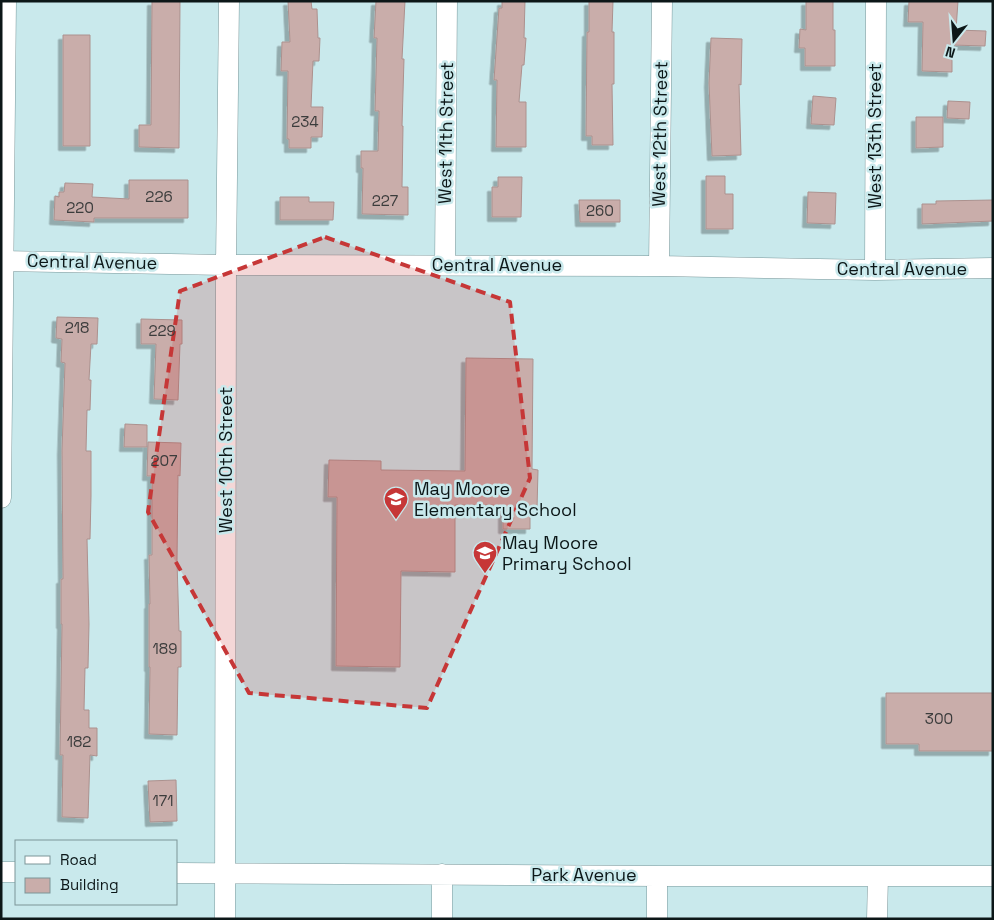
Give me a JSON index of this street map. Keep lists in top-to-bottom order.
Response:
{
  "streets": {
    "street": [
      "West 11th Street",
      "West 12th Street",
      "West 13th Street",
      "Central Avenue",
      "West 10th Street",
      "Park Avenue"
    ]
  },
  "crossings": [
    ["West 11th Street", "Central Avenue"],
    ["West 12th Street", "Central Avenue"],
    ["West 13th Street", "Central Avenue"],
    ["Central Avenue", "West 10th Street"],
    ["West 10th Street", "Park Avenue"]
  ],
  "places": {
    "school or university": ["May Moore Elementary School", "May Moore Primary School"]
  },
  "house_numbers": [
    "234",
    "226",
    "227",
    "220",
    "260",
    "218",
    "229",
    "207",
    "189",
    "300",
    "182",
    "171"
  ],
  "legend": ["Road", "Building"],
  "north": "bottom"
}
